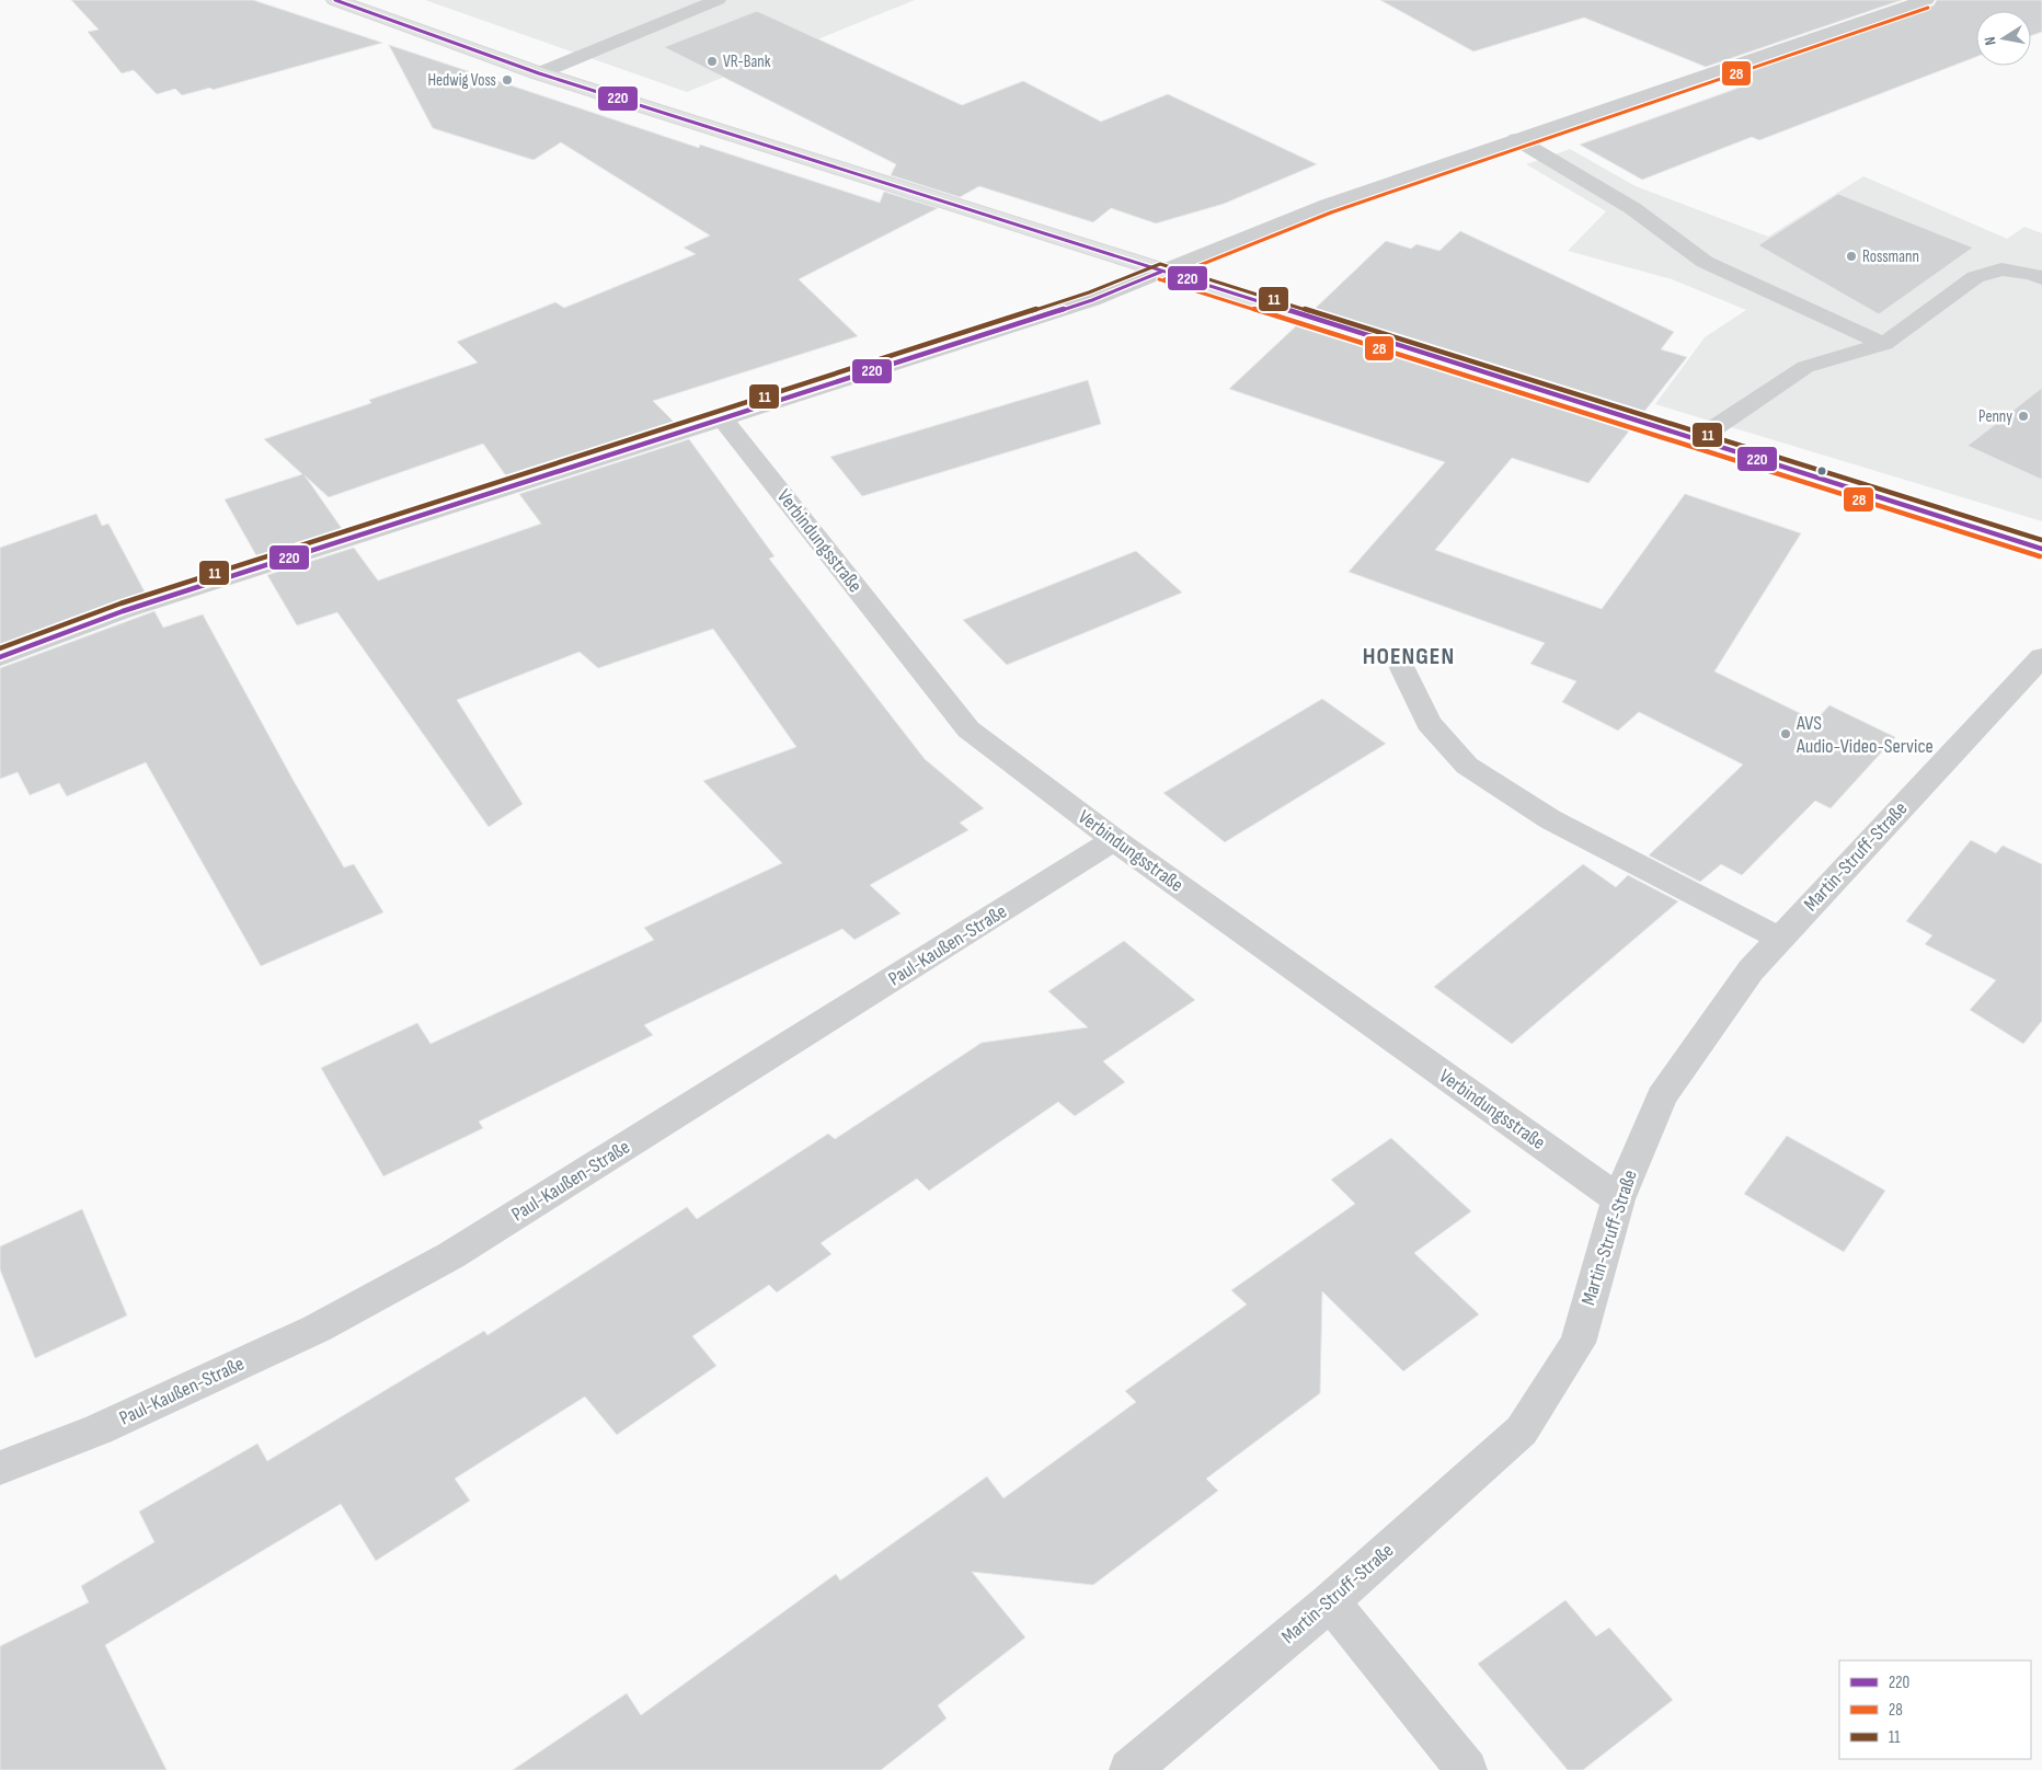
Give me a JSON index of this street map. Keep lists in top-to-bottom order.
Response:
{
  "streets": {
    "street": ["Verbindungsstraße", "Martin-Struff-Straße", "Paul-Kaußen-Straße"]
  },
  "crossings": [
    ["Verbindungsstraße", "Martin-Struff-Straße"],
    ["Verbindungsstraße", "Paul-Kaußen-Straße"]
  ],
  "districts": ["HOENGEN"],
  "places": [
    "VR-Bank",
    "Hedwig Voss",
    "Rossmann",
    "Penny",
    "AVS Audio-Video-Service"
  ],
  "lines": ["transit line 220", "transit line 28", "transit line 11"],
  "legend": ["220", "28", "11"],
  "north": "left"
}
